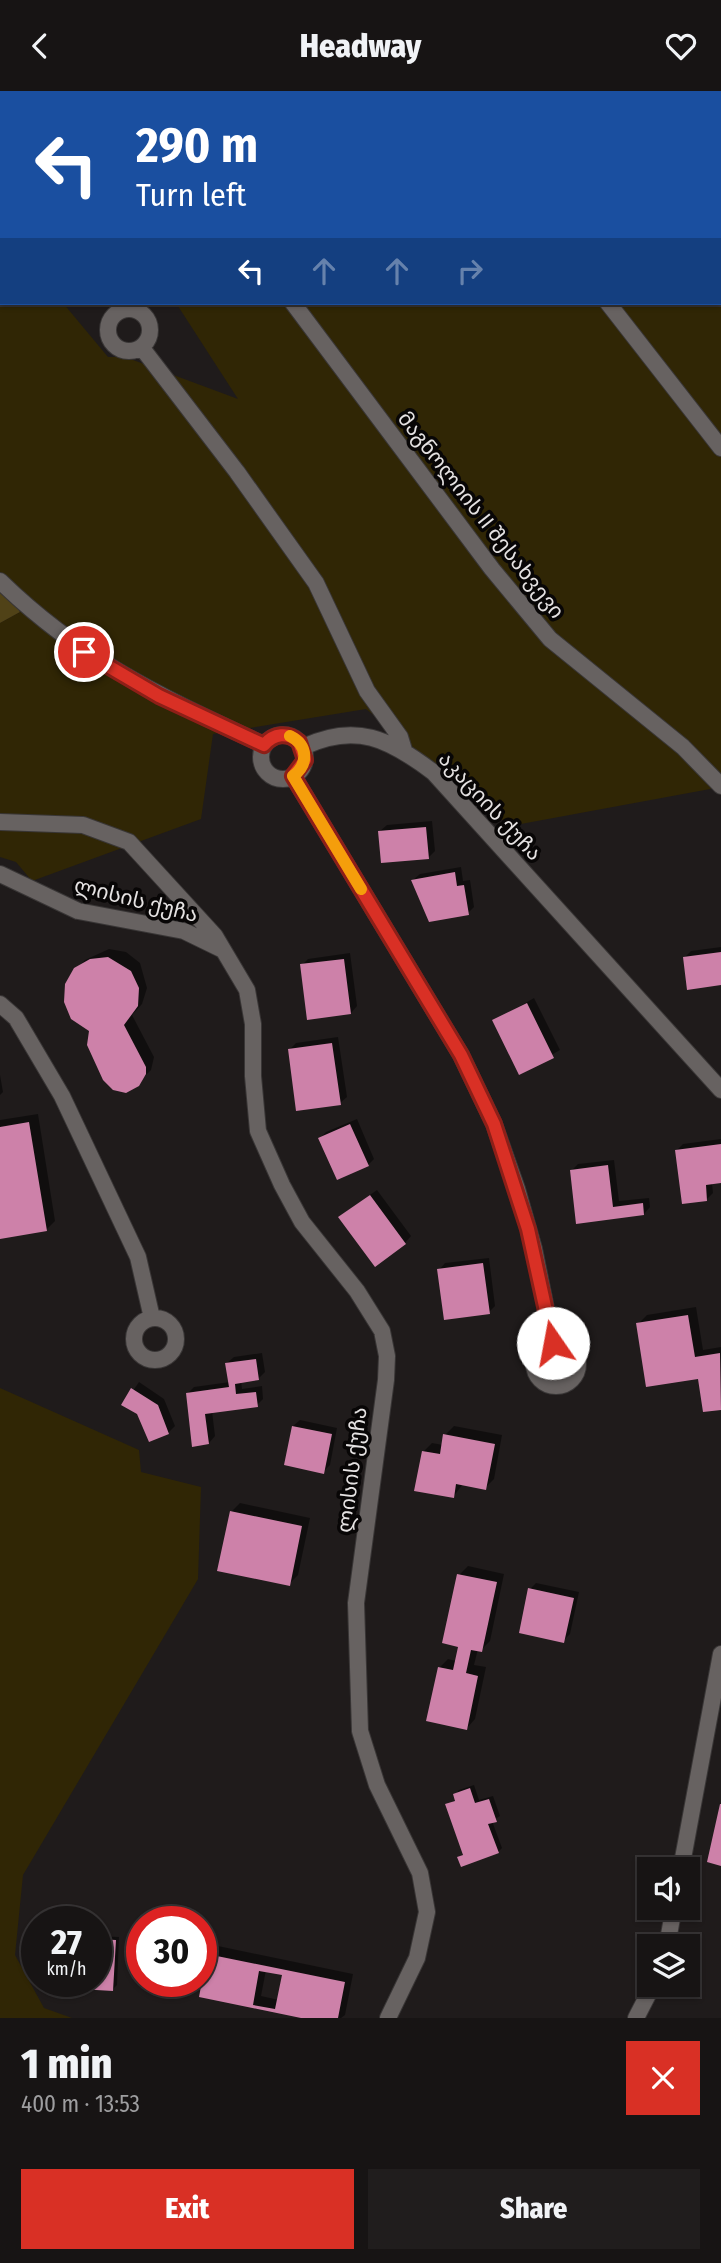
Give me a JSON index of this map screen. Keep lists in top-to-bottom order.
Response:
{
  "streets": {
    "street": ["მაგნოლიის II შესახვევი", "აკაციის ქუჩა", "ლისის ქუჩა"]
  },
  "page": {
    "header": "Headway",
    "turn": ["290 m", "Turn left"],
    "speed": "27 km/h",
    "limit": "30",
    "heading": ["1 min", "400 m · 13:53"],
    "buttons": ["Exit", "Share"]
  }
}
